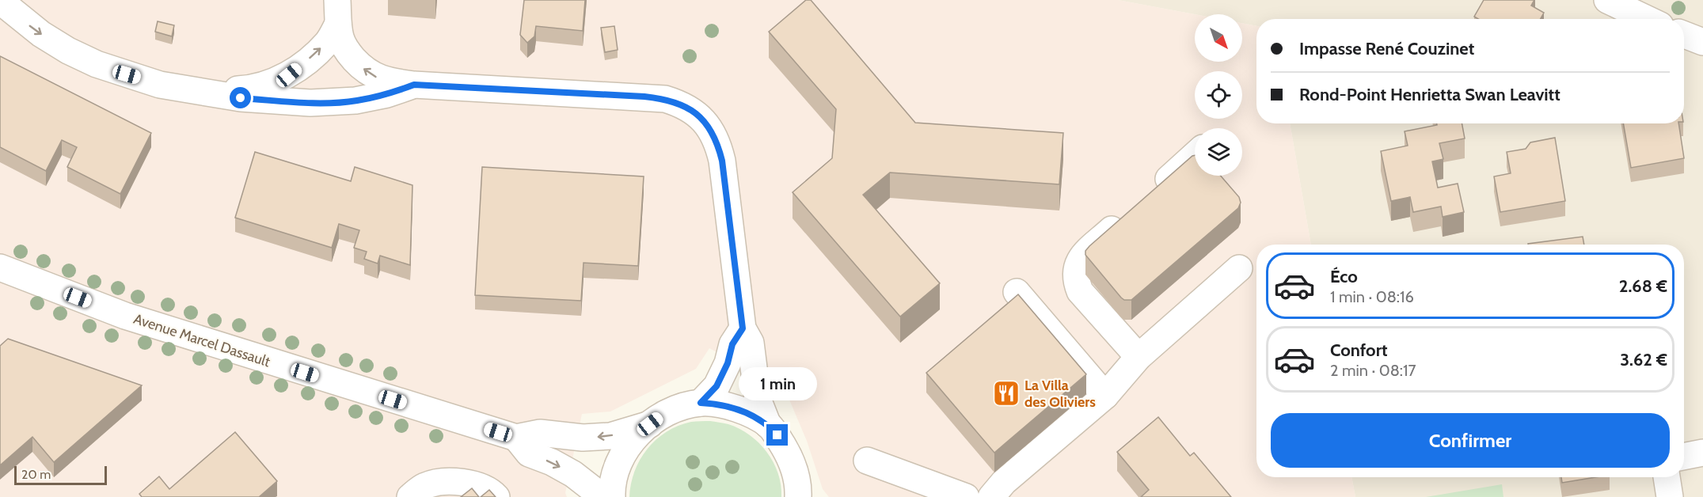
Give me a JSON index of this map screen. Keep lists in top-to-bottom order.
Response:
{
  "streets": {
    "street": ["Avenue Marcel Dassault"]
  },
  "places": {
    "restaurant": ["La Villa des Oliviers"]
  },
  "scale_bar": "20 m",
  "north": "bottom right",
  "page": {
    "banner": ["Impasse René Couzinet", "Rond-Point Henrietta Swan Leavitt"],
    "list": [
      {
        "name": "Éco",
        "note": "1 min · 08:16",
        "value": "2.68 €"
      },
      {
        "name": "Confort",
        "note": "2 min · 08:17",
        "value": "3.62 €"
      }
    ],
    "bubble": "1 min",
    "buttons": "Confirmer",
    "scale": "20 m"
  }
}
